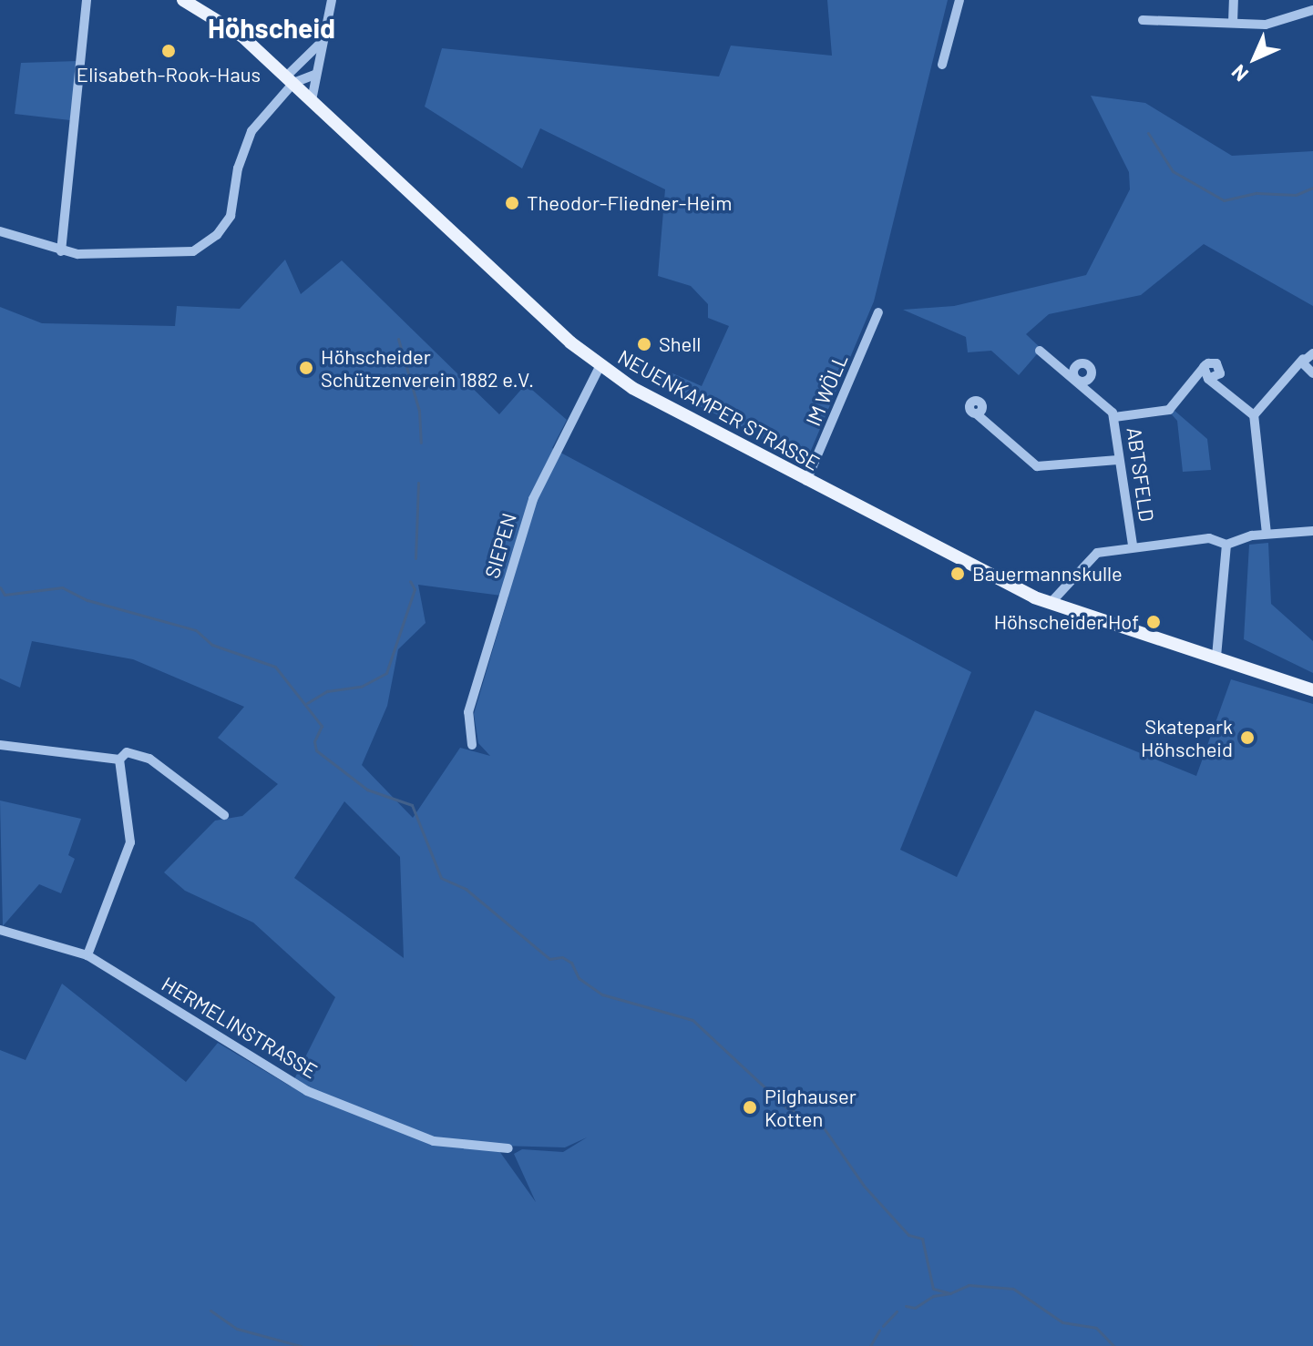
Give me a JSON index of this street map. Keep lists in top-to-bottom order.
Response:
{
  "streets": {
    "main road": ["NEUENKAMPER STRASSE"],
    "street": [
      "IM WÖLL",
      "ABTSFELD",
      "SIEPEN",
      "HERMELINSTRASSE"
    ]
  },
  "crossings": [
    ["IM WÖLL", "NEUENKAMPER STRASSE"],
    ["NEUENKAMPER STRASSE", "SIEPEN"]
  ],
  "districts": ["Höhscheid"],
  "places": [
    "Elisabeth-Rook-Haus",
    "Theodor-Fliedner-Heim",
    "Shell",
    "Höhscheider Schützenverein 1882 e.V.",
    "Bauermannskulle",
    "Höhscheider Hof",
    "Skatepark Höhscheid",
    "Pilghauser Kotten"
  ],
  "north": "bottom left"
}
